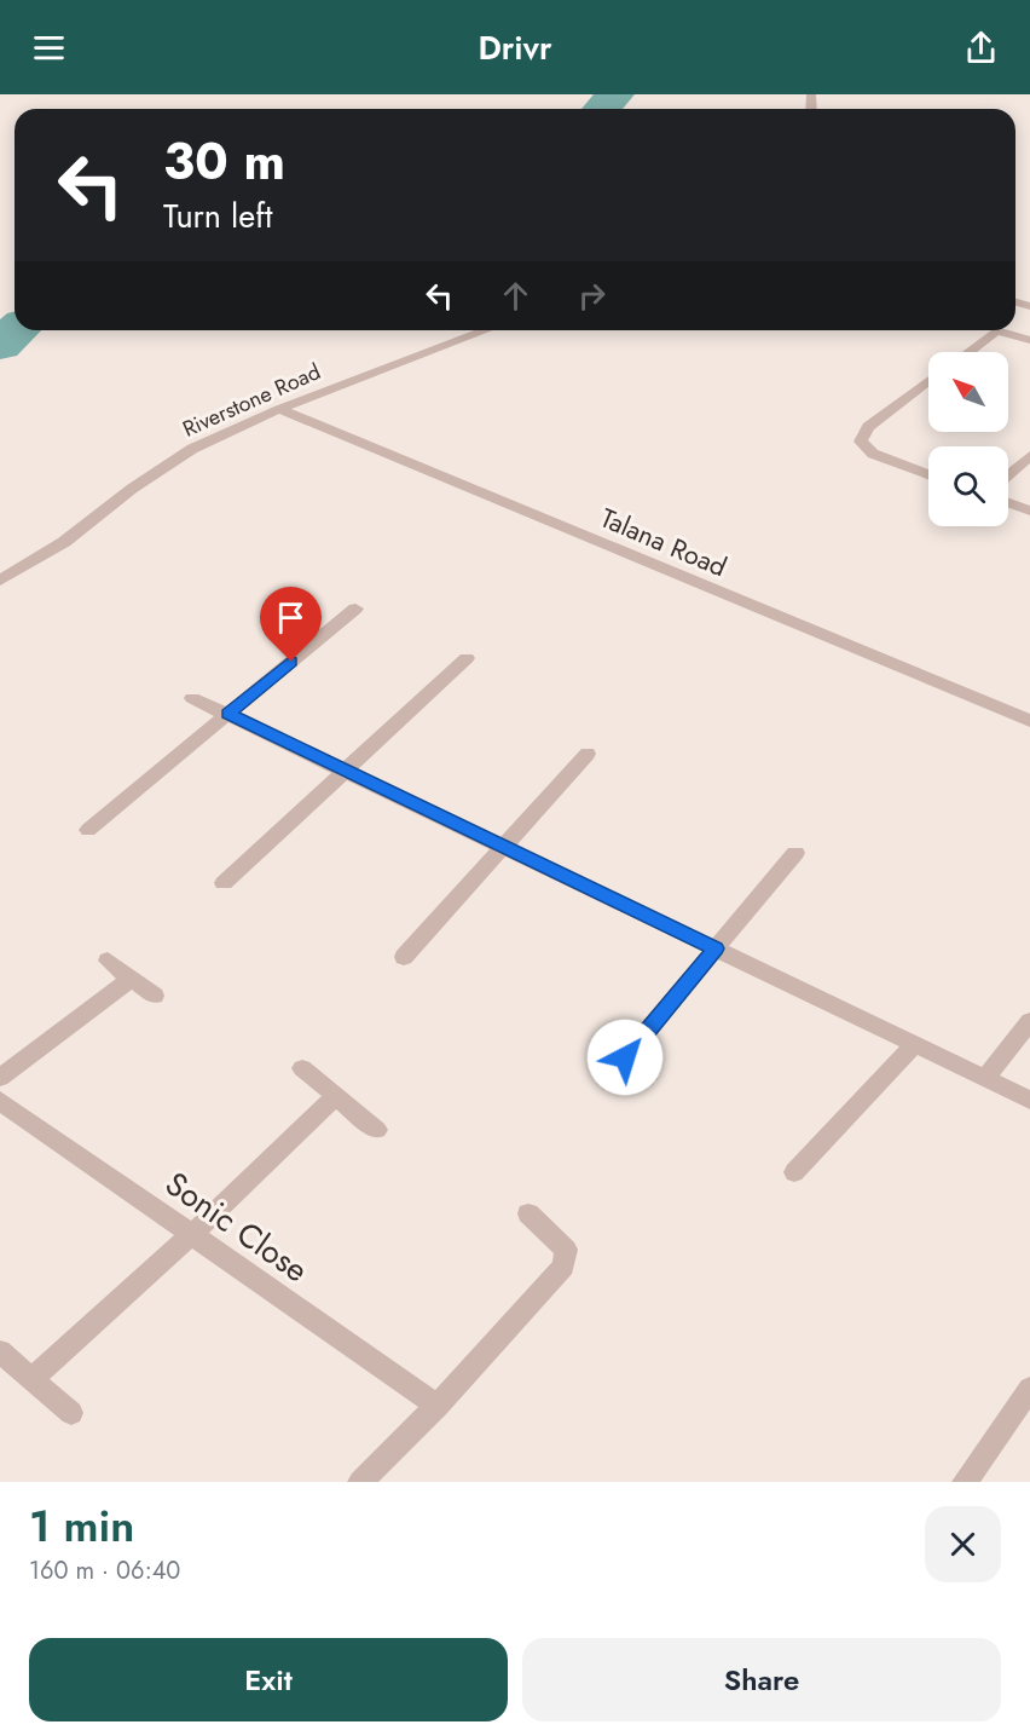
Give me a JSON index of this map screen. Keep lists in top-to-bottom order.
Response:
{
  "streets": {
    "street": ["Riverstone Road", "Talana Road", "Sonic Close"]
  },
  "crossings": [
    ["Riverstone Road", "Talana Road"]
  ],
  "north": "top left",
  "page": {
    "header": "Drivr",
    "turn": ["30 m", "Turn left"],
    "heading": ["1 min", "160 m · 06:40"],
    "buttons": ["Exit", "Share"]
  }
}
